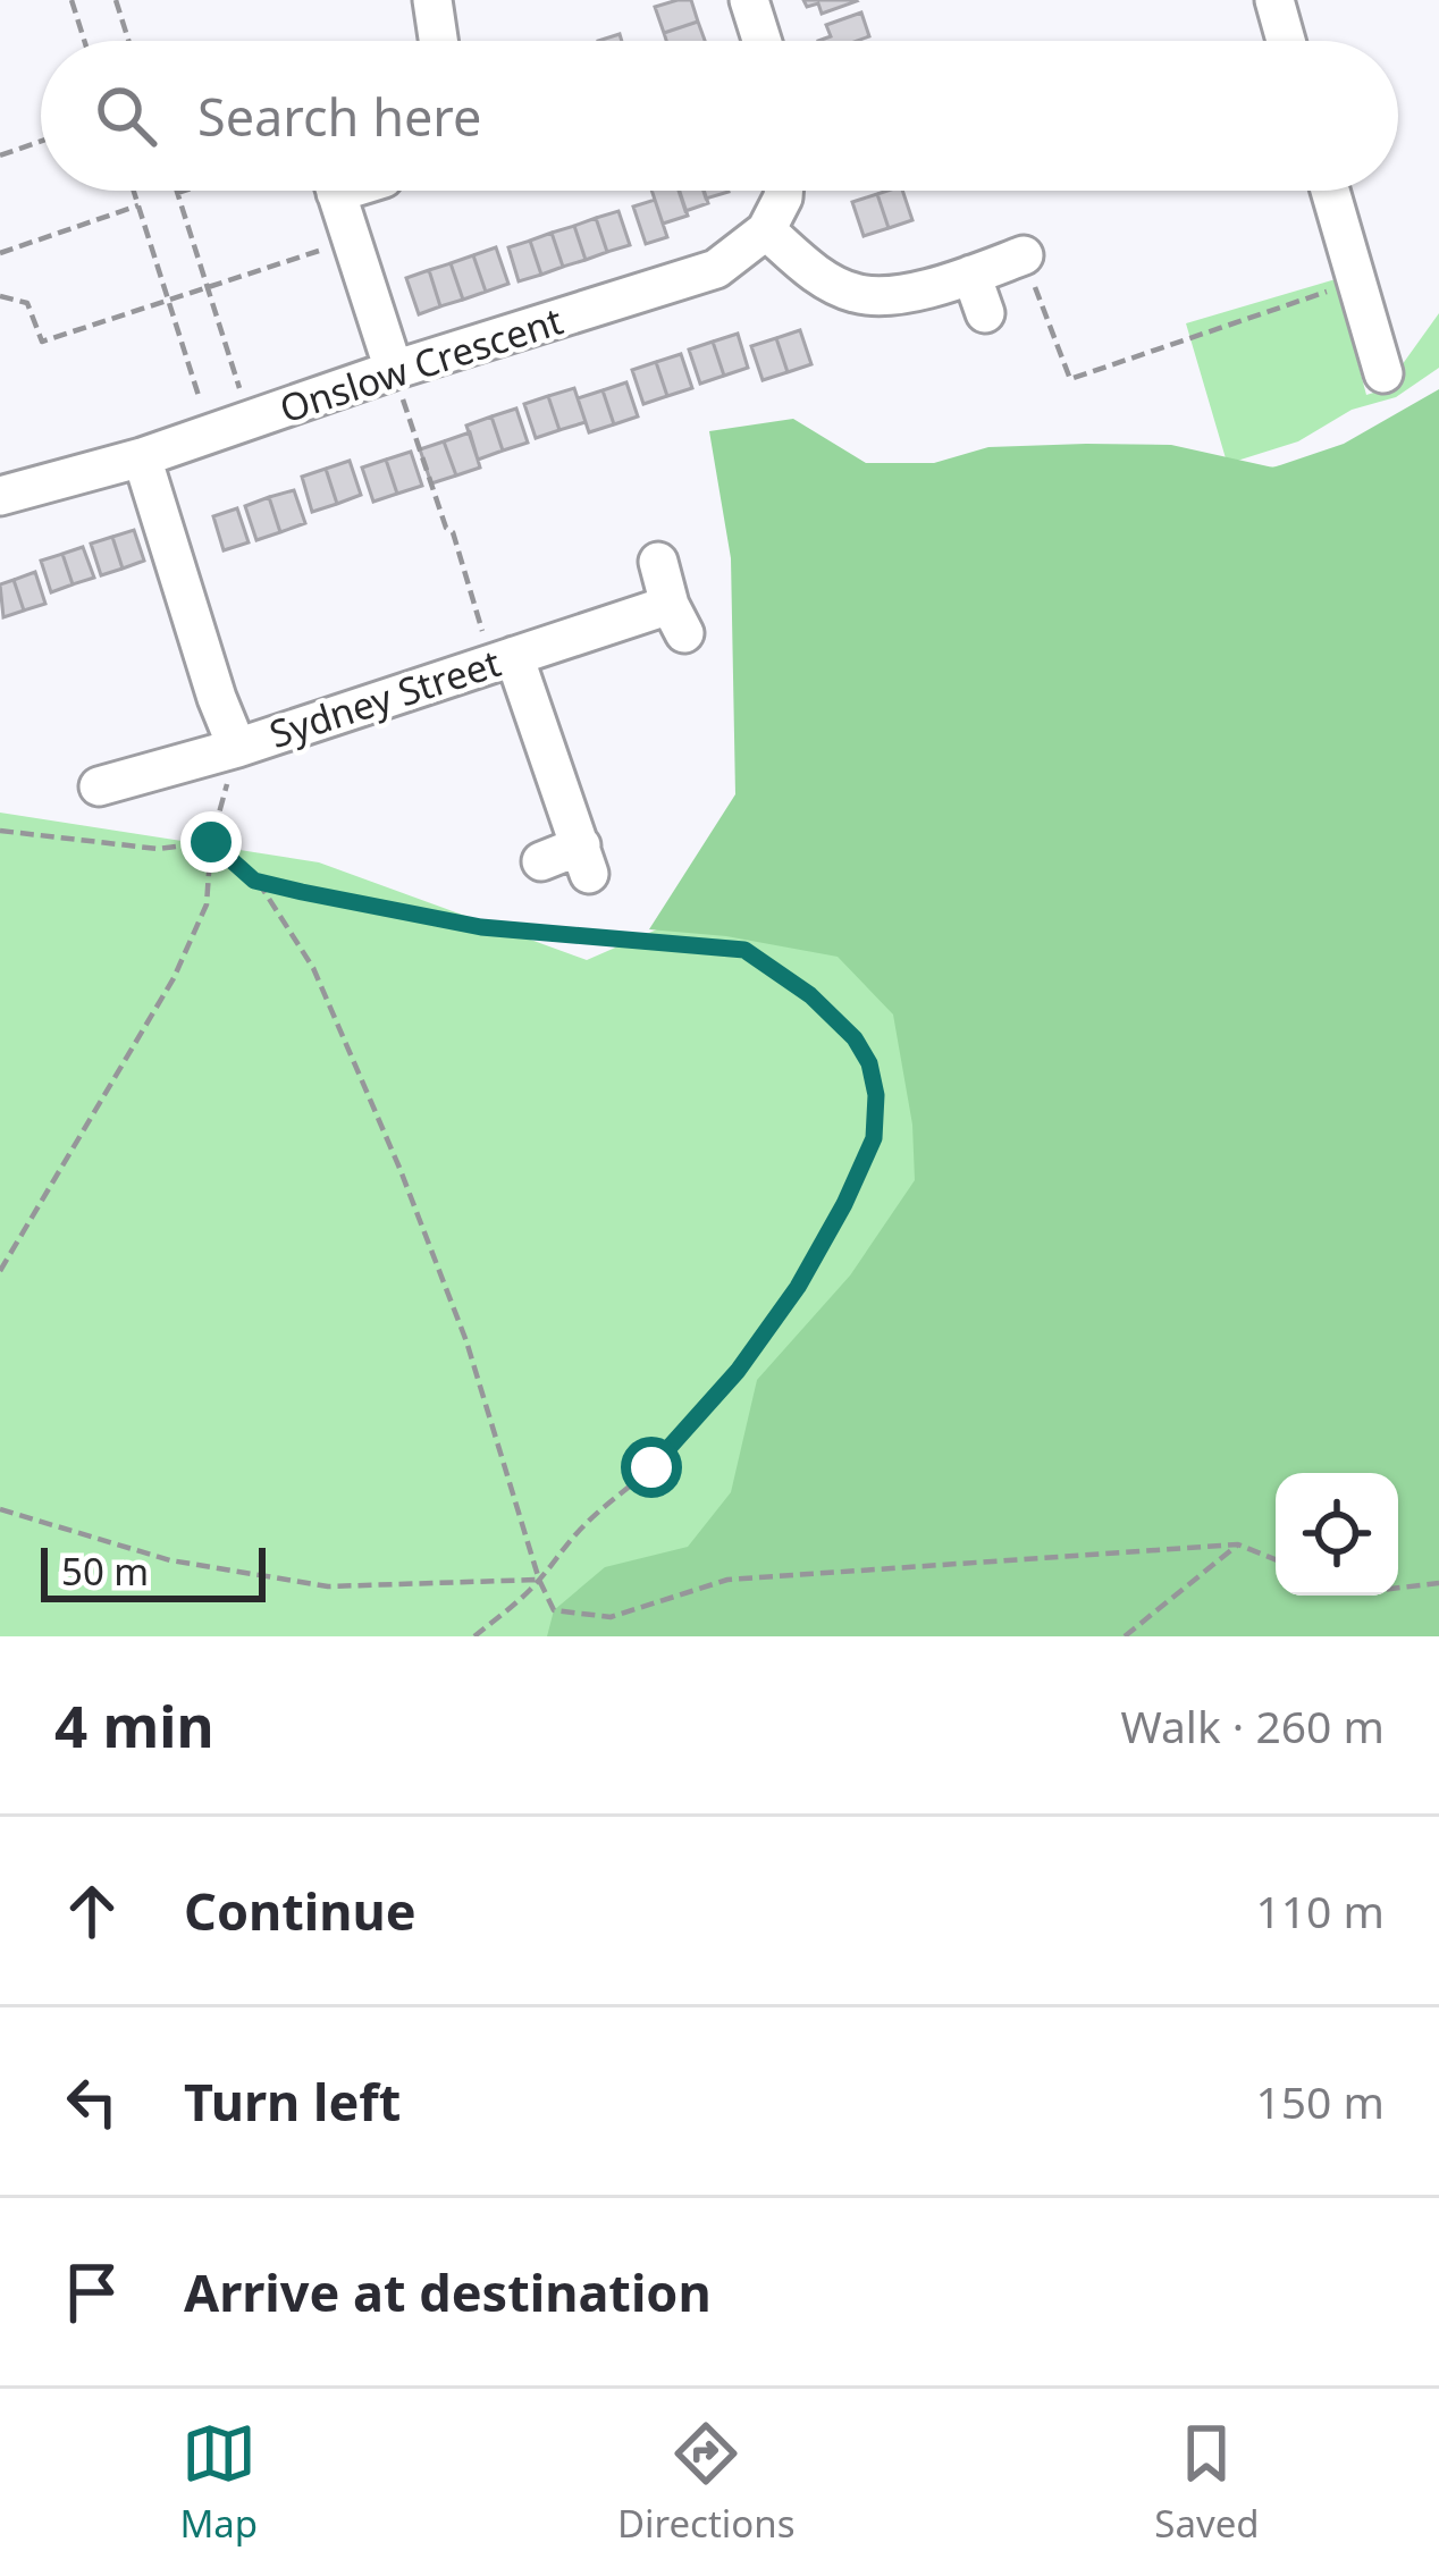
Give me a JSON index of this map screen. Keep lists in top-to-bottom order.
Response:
{
  "streets": {
    "street": ["Onslow Crescent", "Sydney Street"]
  },
  "scale_bar": "50 m",
  "page": {
    "search": "Search here",
    "scale": "50 m",
    "heading": ["4 min", "Walk · 260 m"],
    "list": [
      ["Continue", "110 m"],
      ["Turn left", "150 m"],
      "Arrive at destination"
    ],
    "nav": ["Map", "Directions", "Saved"]
  }
}
